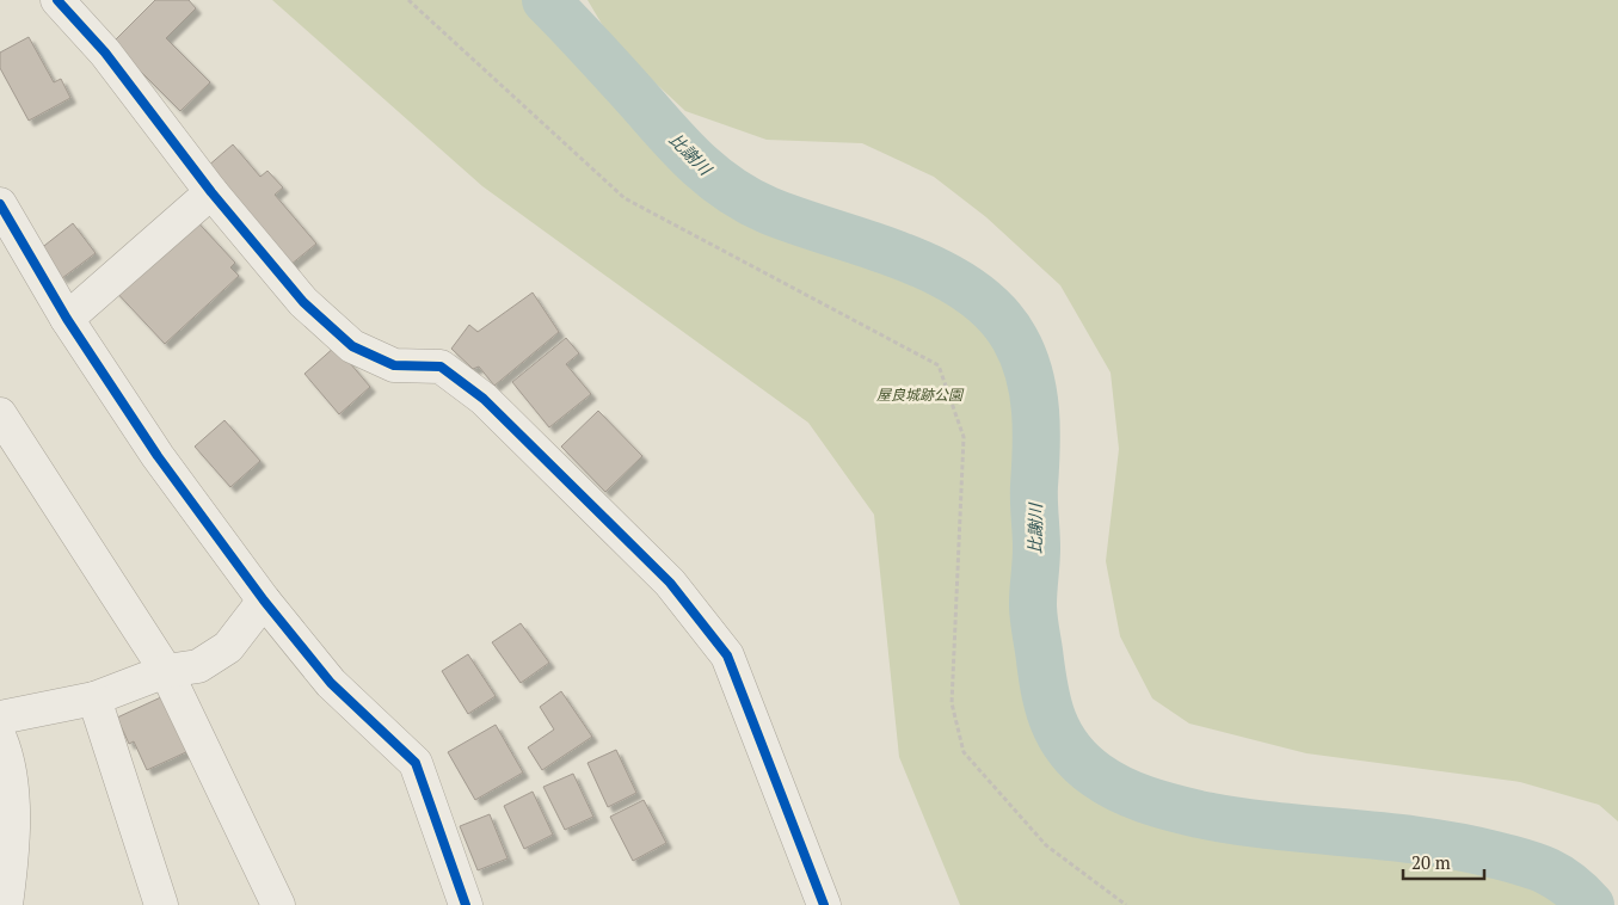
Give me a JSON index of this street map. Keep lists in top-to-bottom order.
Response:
{
  "water": ["比謝川"],
  "parks": ["屋良城跡公園"],
  "scale_bar": "20 m"
}
